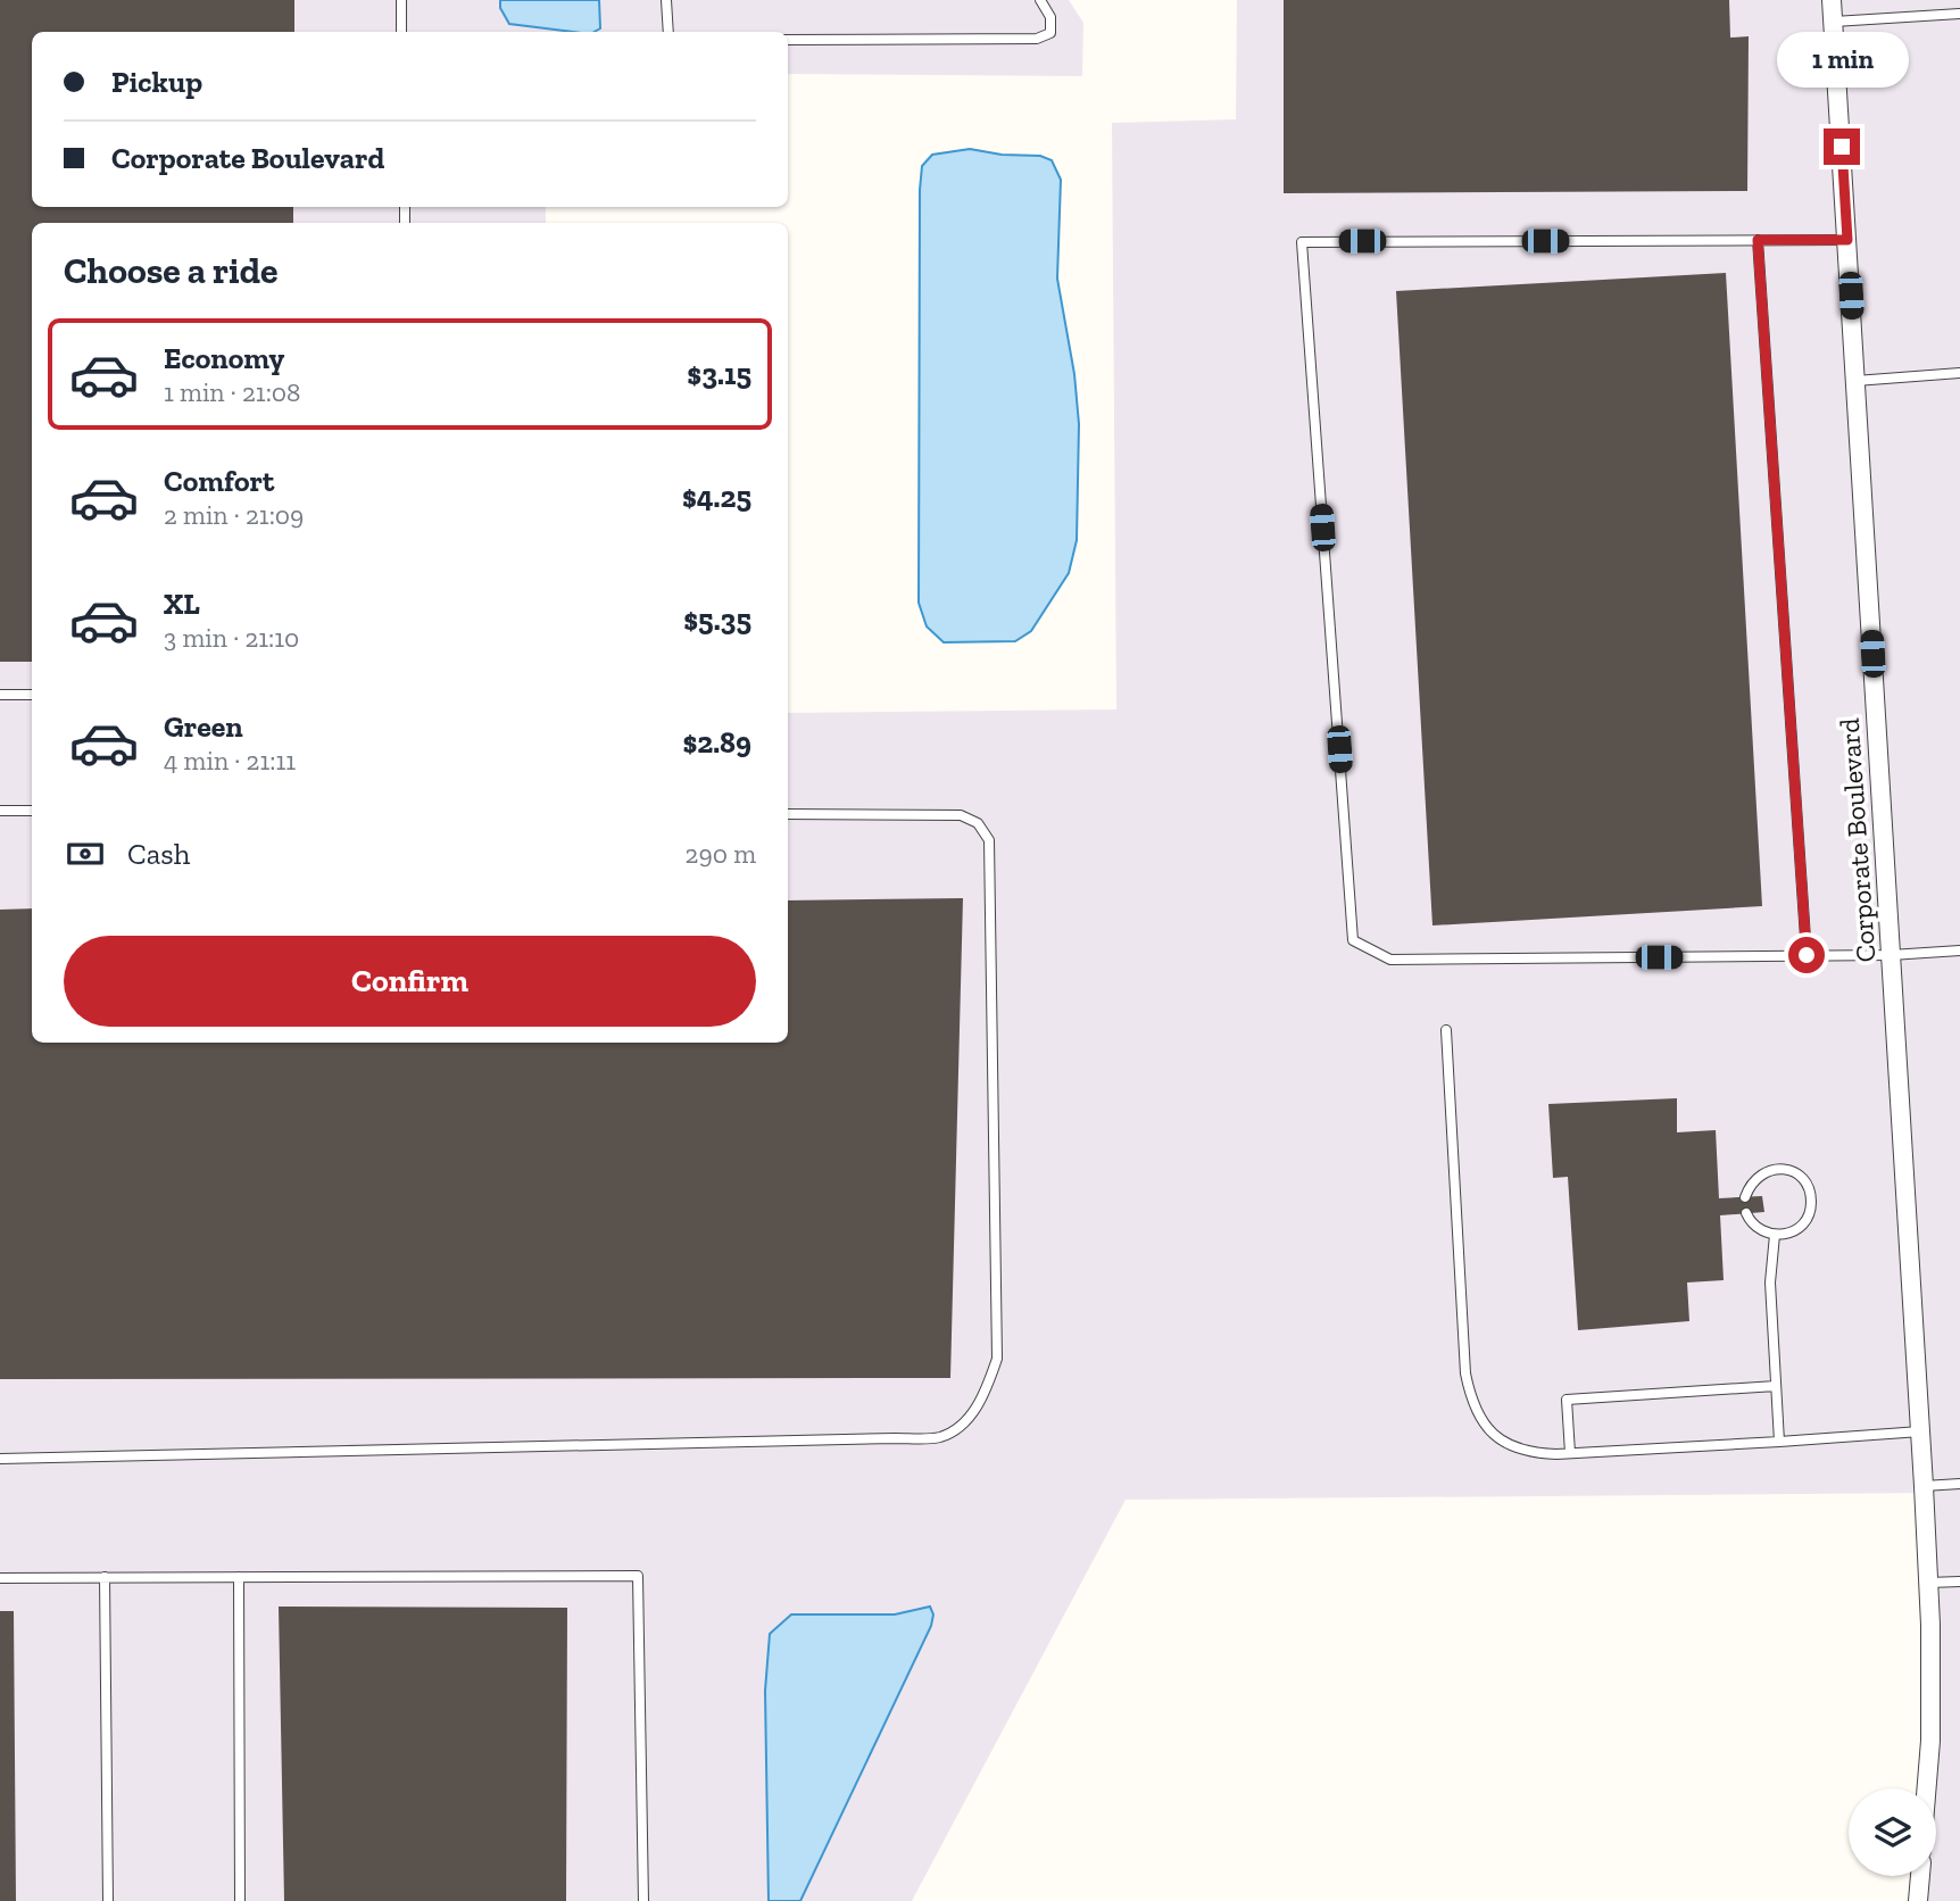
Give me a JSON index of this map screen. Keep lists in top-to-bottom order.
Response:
{
  "streets": {
    "street": ["Corporate Boulevard"]
  },
  "page": {
    "bubble": "1 min",
    "banner": ["Pickup", "Corporate Boulevard"],
    "heading": "Choose a ride",
    "list": [
      {
        "name": "Economy",
        "note": "1 min · 21:08",
        "value": "$3.15"
      },
      {
        "name": "Comfort",
        "note": "2 min · 21:09",
        "value": "$4.25"
      },
      {
        "name": "XL",
        "note": "3 min · 21:10",
        "value": "$5.35"
      },
      {
        "name": "Green",
        "note": "4 min · 21:11",
        "value": "$2.89"
      }
    ],
    "pay": ["Cash", "290 m"],
    "buttons": "Confirm"
  }
}
